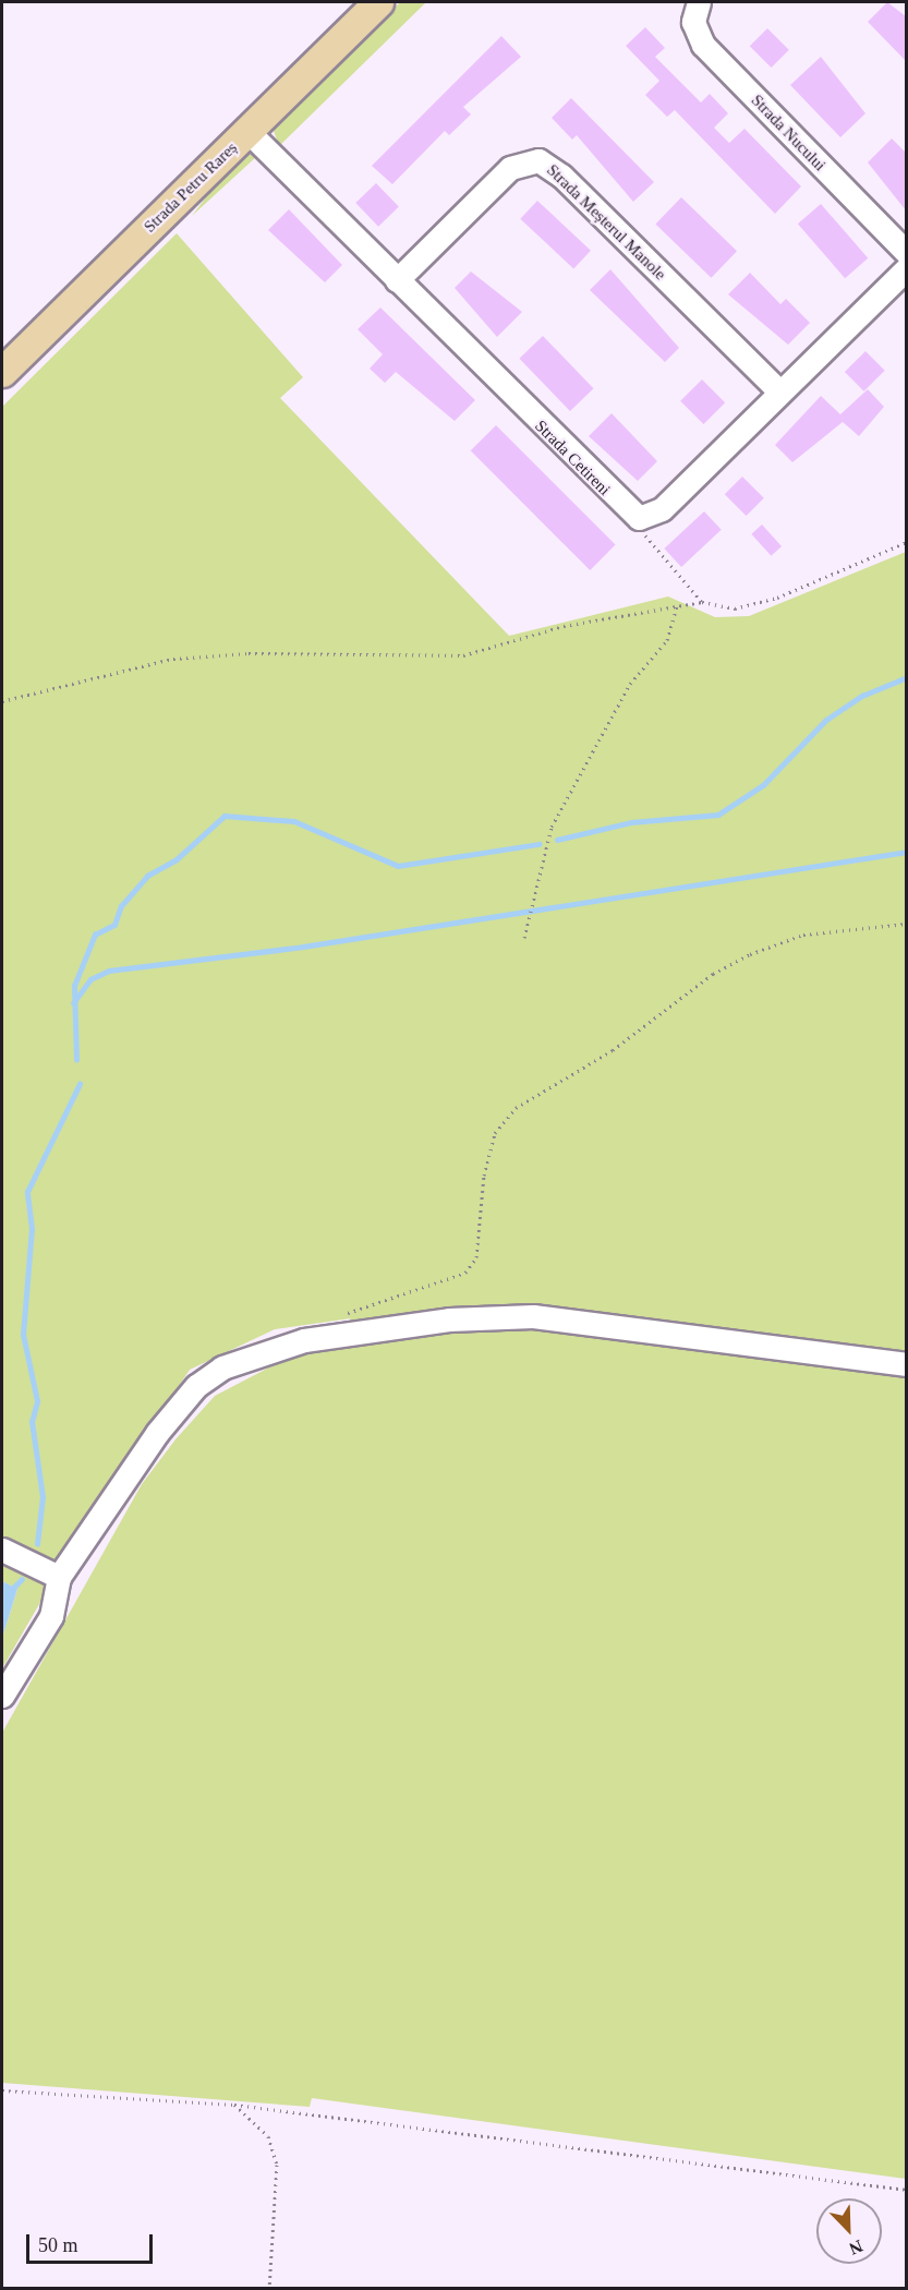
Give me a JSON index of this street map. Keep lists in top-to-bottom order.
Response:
{
  "streets": {
    "main road": ["Strada Petru Rareș"],
    "street": ["Strada Nucului", "Strada Meșterul Manole", "Strada Cetireni"]
  },
  "crossings": [
    ["Strada Petru Rareș", "Strada Cetireni"],
    ["Strada Meșterul Manole", "Strada Cetireni"]
  ],
  "scale_bar": "50 m",
  "north": "bottom right"
}
